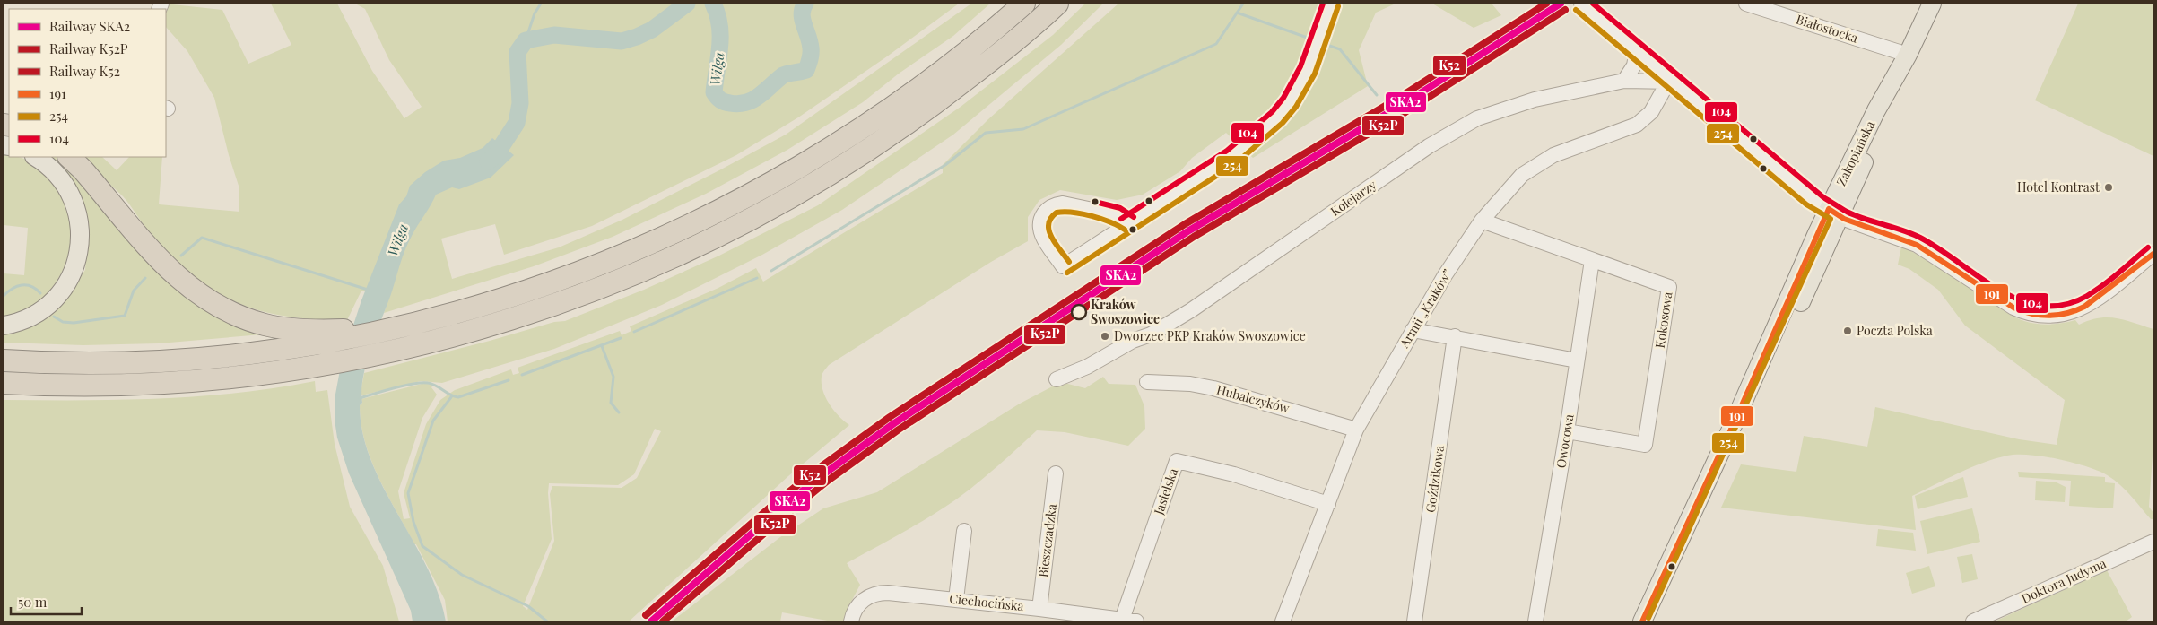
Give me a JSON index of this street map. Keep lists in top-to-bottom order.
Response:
{
  "streets": {
    "main road": ["Zakopiańska"],
    "street": [
      "Białostocka",
      "Kolejarzy",
      "Armii „Kraków”",
      "Kokosowa",
      "Hubalczyków",
      "Owocowa",
      "Goździkowa",
      "Jasielska",
      "Bieszczadzka",
      "Doktora Judyma",
      "Ciechocińska"
    ]
  },
  "crossings": [
    ["Białostocka", "Zakopiańska"],
    ["Kolejarzy", "Armii „Kraków”"],
    ["Armii „Kraków”", "Kokosowa"],
    ["Armii „Kraków”", "Hubalczyków"],
    ["Armii „Kraków”", "Jasielska"],
    ["Kokosowa", "Owocowa"],
    ["Jasielska", "Ciechocińska"],
    ["Bieszczadzka", "Ciechocińska"]
  ],
  "water": ["Wilga"],
  "places": [
    "Hotel Kontrast",
    "Kraków Swoszowice",
    "Poczta Polska",
    "Dworzec PKP Kraków Swoszowice"
  ],
  "lines": [
    "rail line SKA2",
    "rail line K52",
    "transit line 104",
    "transit line 254",
    "rail line K52P",
    "transit line 191"
  ],
  "legend": [
    "Railway SKA2",
    "Railway K52P",
    "Railway K52",
    "191",
    "254",
    "104"
  ],
  "scale_bar": "50 m"
}
